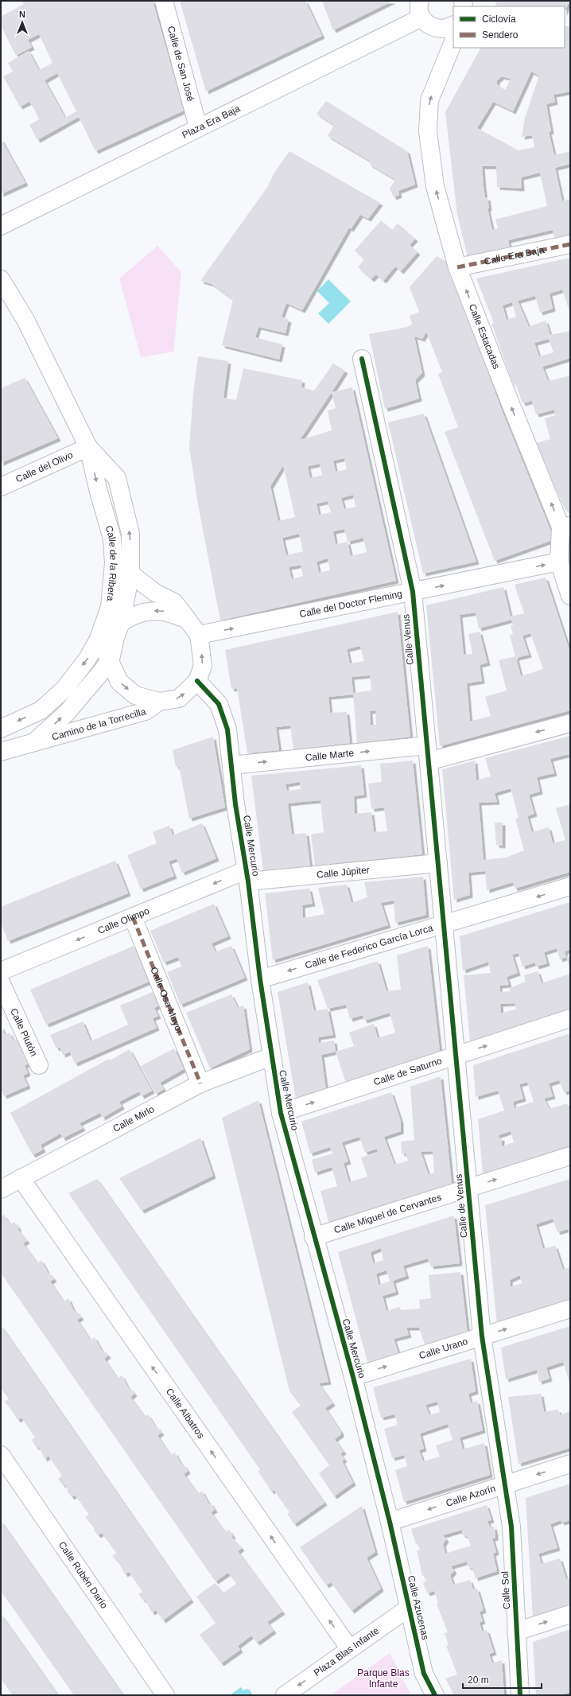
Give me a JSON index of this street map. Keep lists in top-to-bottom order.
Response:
{
  "streets": {
    "street": [
      "Calle de San José",
      "Plaza Era Baja",
      "Calle Era Baja",
      "Calle Estacadas",
      "Calle del Olivo",
      "Calle de la Ribera",
      "Calle del Doctor Fleming",
      "Calle Venus",
      "Camino de la Torrecilla",
      "Calle Marte",
      "Calle Mercurio",
      "Calle Júpiter",
      "Calle Olimpo",
      "Calle de Federico García Lorca",
      "Calle Osa Mayor",
      "Calle Plutón",
      "Calle de Saturno",
      "Calle Mirlo",
      "Calle de Venus",
      "Calle Miguel de Cervantes",
      "Calle Urano",
      "Calle Albatros",
      "Calle Azorín",
      "Calle Rubén Darío",
      "Calle Sol",
      "Calle Azucenas",
      "Plaza Blas Infante"
    ]
  },
  "crossings": [
    ["Calle de San José", "Plaza Era Baja"],
    ["Plaza Era Baja", "Calle Estacadas"],
    ["Calle Era Baja", "Calle Estacadas"],
    ["Calle del Olivo", "Calle de la Ribera"],
    ["Calle de la Ribera", "Calle del Doctor Fleming"],
    ["Calle de la Ribera", "Camino de la Torrecilla"],
    ["Calle de la Ribera", "Calle Mercurio"],
    ["Calle del Doctor Fleming", "Calle Venus"],
    ["Calle del Doctor Fleming", "Camino de la Torrecilla"],
    ["Calle del Doctor Fleming", "Calle Mercurio"],
    ["Calle Venus", "Calle Marte"],
    ["Calle Venus", "Calle Júpiter"],
    ["Calle Venus", "Calle de Federico García Lorca"],
    ["Calle Venus", "Calle de Venus"],
    ["Camino de la Torrecilla", "Calle Mercurio"],
    ["Calle Marte", "Calle Mercurio"],
    ["Calle Mercurio", "Calle Júpiter"],
    ["Calle Mercurio", "Calle Olimpo"],
    ["Calle Mercurio", "Calle de Federico García Lorca"],
    ["Calle Mercurio", "Calle de Saturno"],
    ["Calle Mercurio", "Calle Mirlo"],
    ["Calle Mercurio", "Calle Miguel de Cervantes"],
    ["Calle Mercurio", "Calle Urano"],
    ["Calle Mercurio", "Calle Azorín"],
    ["Calle Mercurio", "Calle Azucenas"],
    ["Calle Júpiter", "Calle Olimpo"],
    ["Calle Olimpo", "Calle Osa Mayor"],
    ["Calle de Federico García Lorca", "Calle de Venus"],
    ["Calle Osa Mayor", "Calle Mirlo"],
    ["Calle de Saturno", "Calle de Venus"],
    ["Calle Mirlo", "Calle Albatros"],
    ["Calle de Venus", "Calle Miguel de Cervantes"],
    ["Calle de Venus", "Calle Urano"],
    ["Calle de Venus", "Calle Azorín"],
    ["Calle de Venus", "Calle Sol"],
    ["Calle Albatros", "Plaza Blas Infante"],
    ["Calle Azorín", "Calle Sol"],
    ["Calle Azorín", "Calle Azucenas"],
    ["Calle Azucenas", "Plaza Blas Infante"]
  ],
  "one_way": [
    "Calle Estacadas",
    "Calle del Doctor Fleming",
    "Camino de la Torrecilla",
    "Calle Olimpo",
    "Calle de Federico García Lorca",
    "Calle de Saturno",
    "Calle Miguel de Cervantes",
    "Calle Urano",
    "Calle Albatros",
    "Calle Azorín",
    "Plaza Blas Infante"
  ],
  "parks": ["Parque Blas Infante"],
  "legend": ["Ciclovía", "Sendero"],
  "scale_bar": "20 m",
  "north": "top"
}
